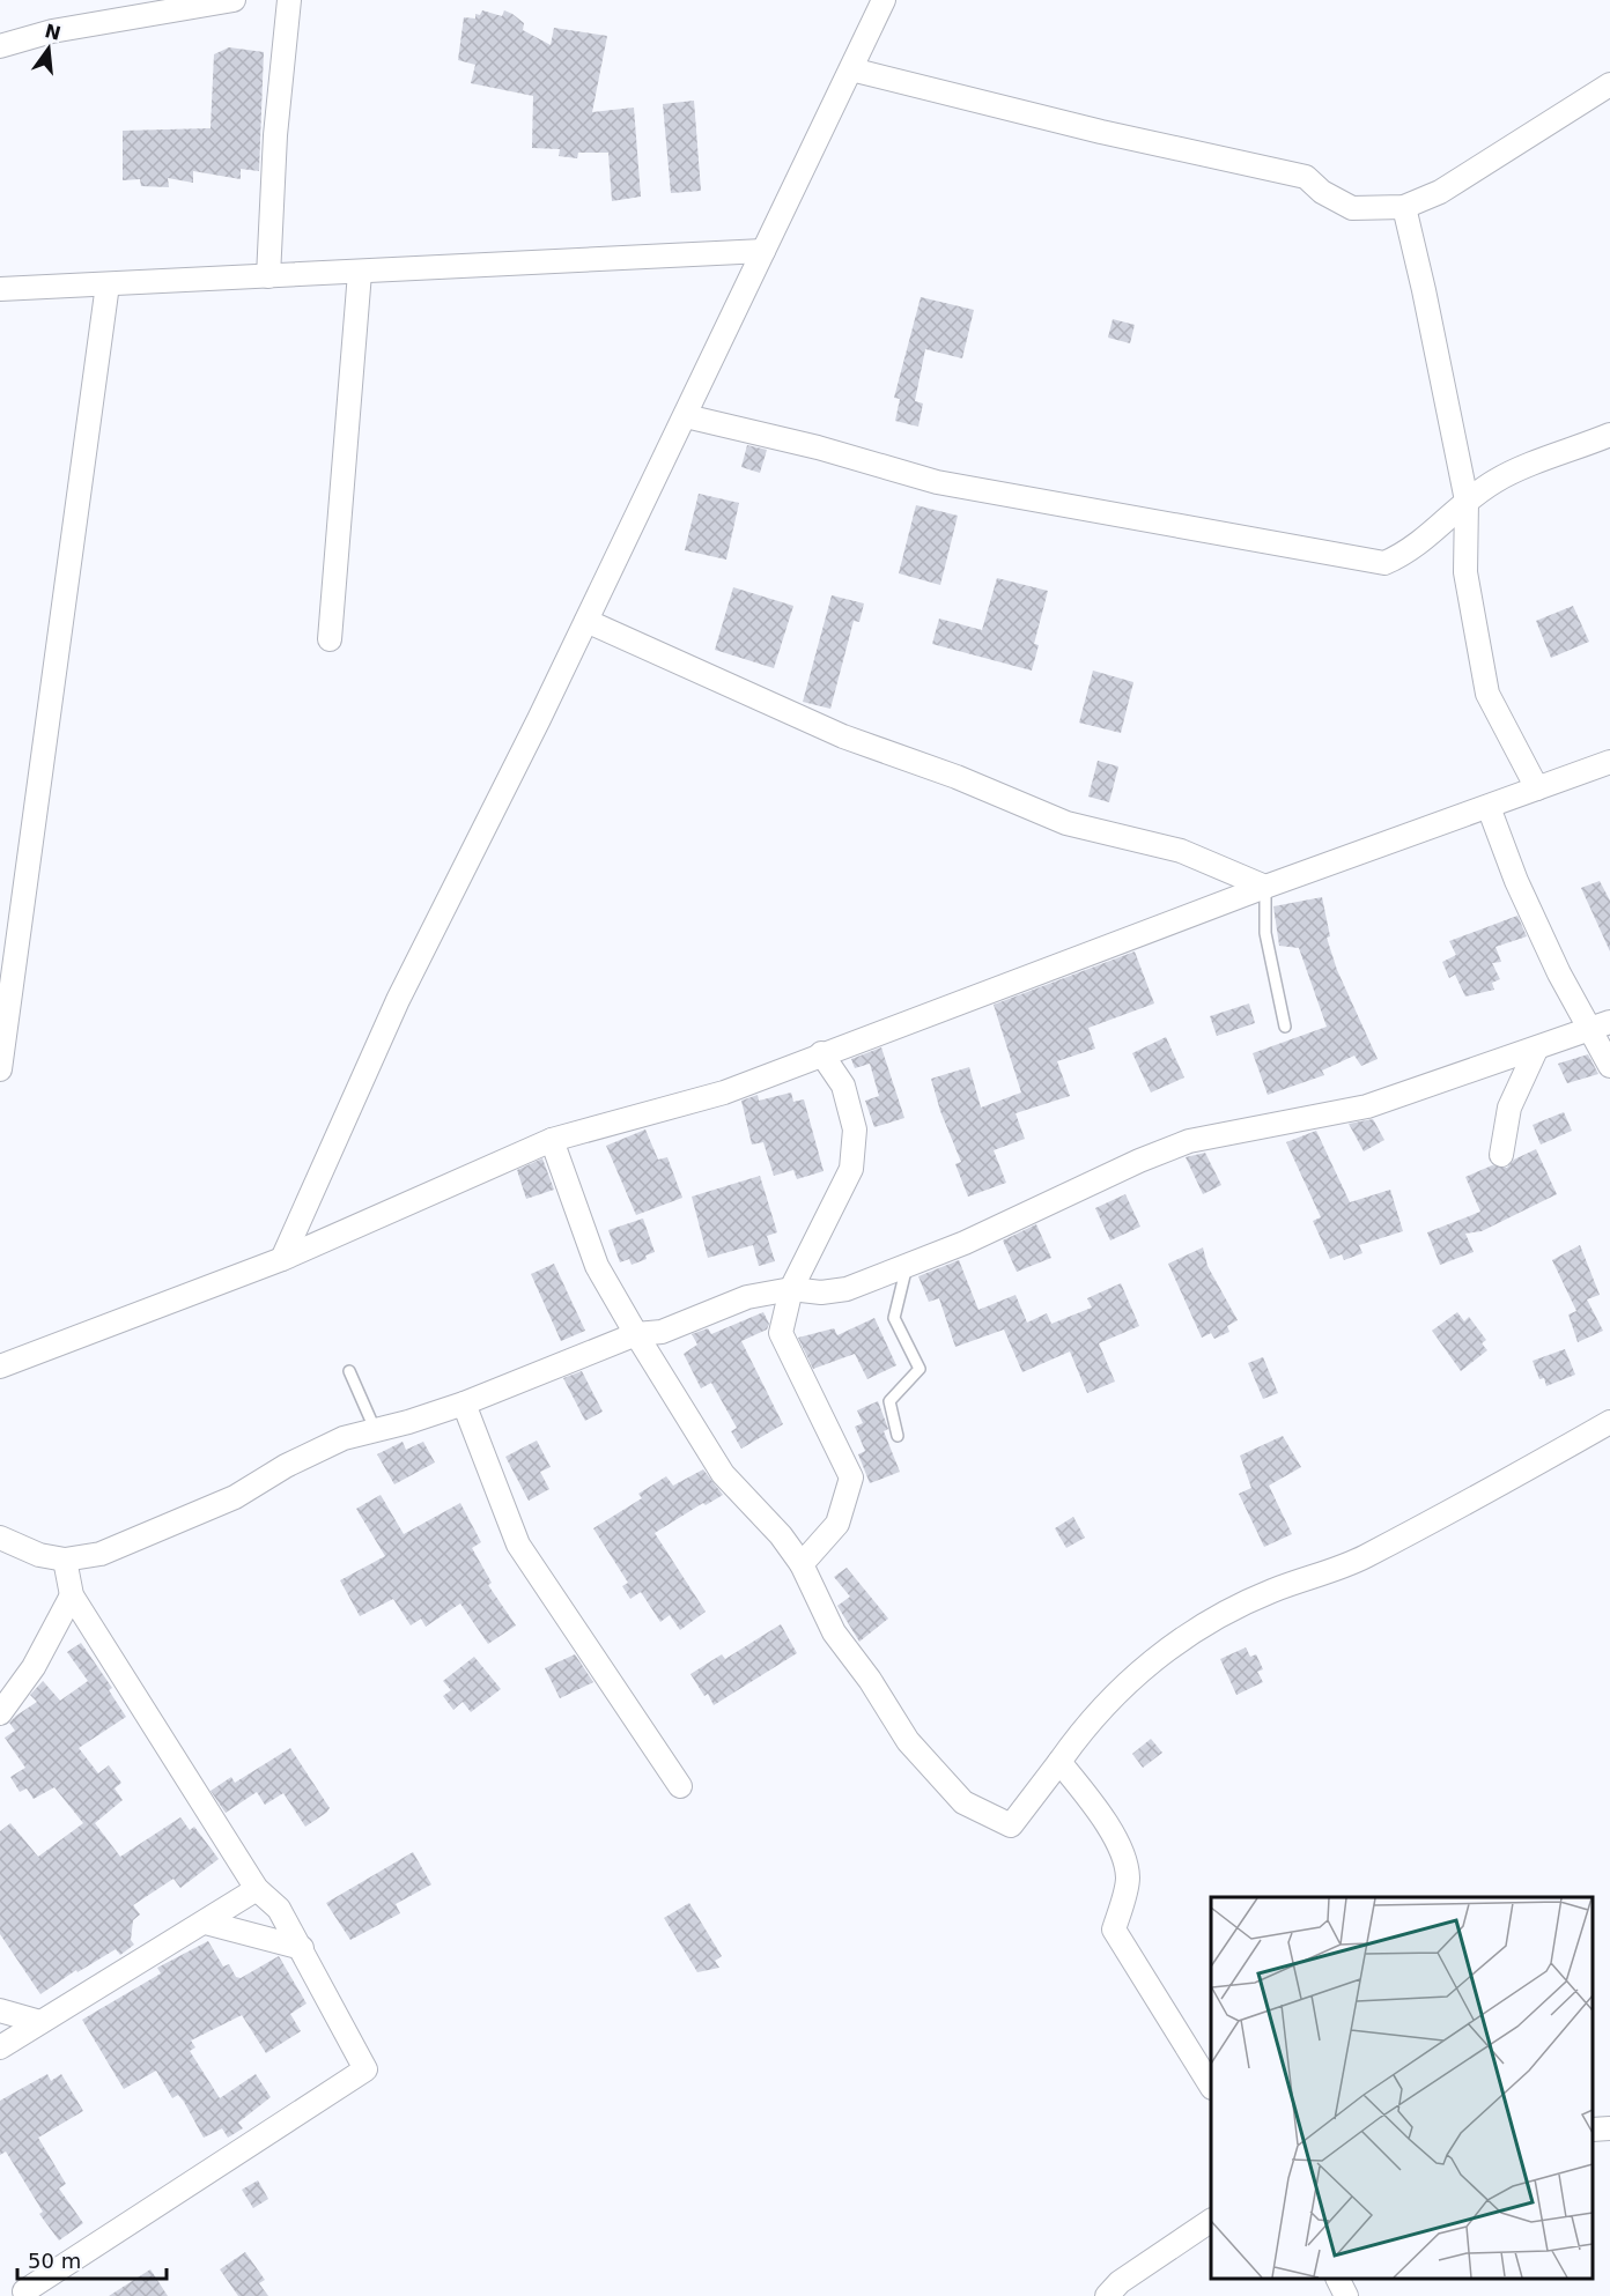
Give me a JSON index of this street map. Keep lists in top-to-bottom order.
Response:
{
  "scale_bar": "50 m",
  "north": "top"
}
